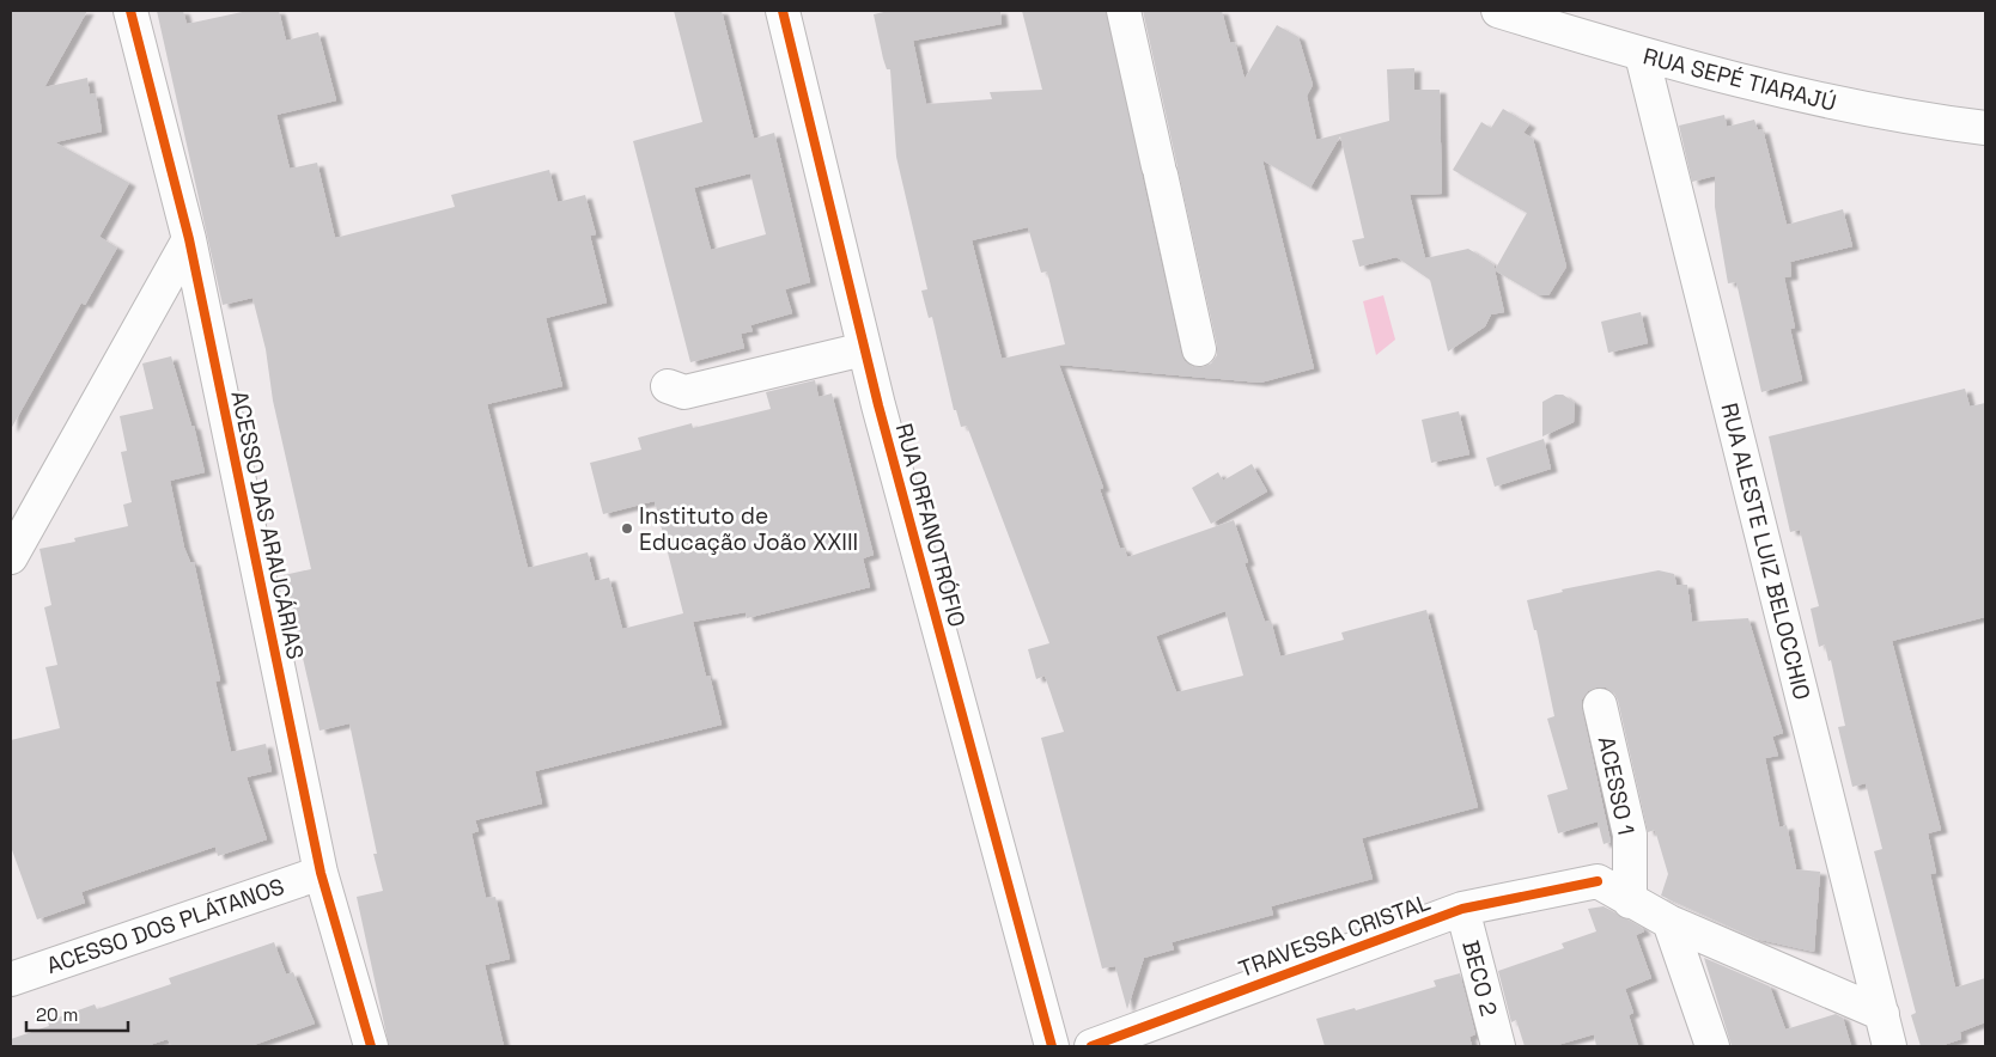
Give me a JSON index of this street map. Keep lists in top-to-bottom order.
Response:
{
  "streets": {
    "street": [
      "RUA SEPÉ TIARAJÚ",
      "ACESSO DAS ARAUCÁRIAS",
      "RUA ORFANOTRÓFIO",
      "RUA ALESTE LUIZ BELOCCHIO",
      "ACESSO 1",
      "ACESSO DOS PLÁTANOS",
      "TRAVESSA CRISTAL",
      "BECO 2"
    ]
  },
  "crossings": [
    ["RUA SEPÉ TIARAJÚ", "RUA ALESTE LUIZ BELOCCHIO"],
    ["ACESSO DAS ARAUCÁRIAS", "ACESSO DOS PLÁTANOS"],
    ["RUA ALESTE LUIZ BELOCCHIO", "TRAVESSA CRISTAL"],
    ["ACESSO 1", "TRAVESSA CRISTAL"],
    ["TRAVESSA CRISTAL", "BECO 2"]
  ],
  "places": ["Instituto de Educação João XXIII"],
  "scale_bar": "20 m"
}
